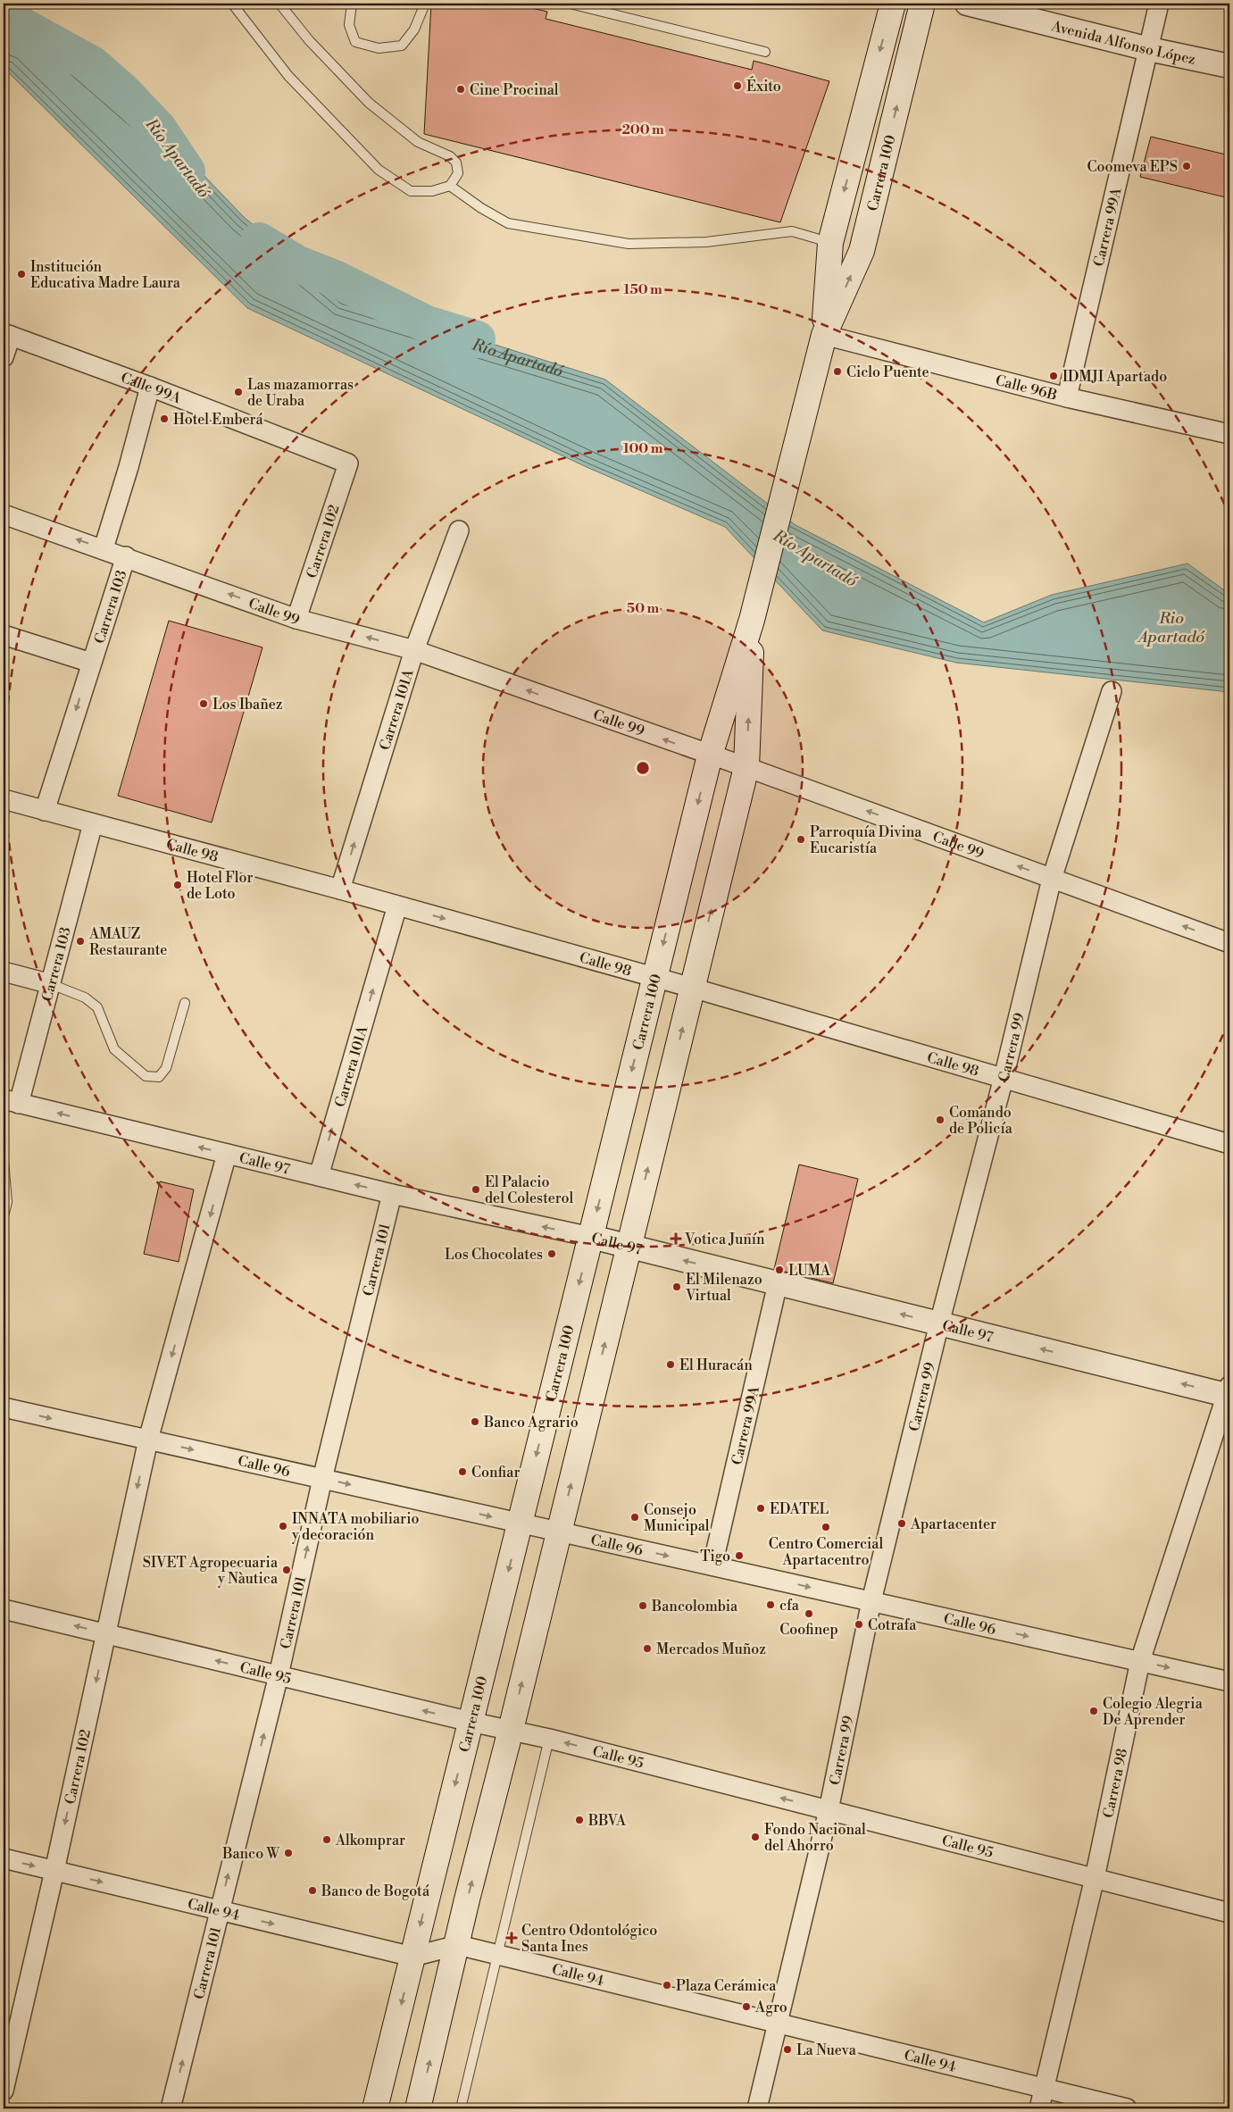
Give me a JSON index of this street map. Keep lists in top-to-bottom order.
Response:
{
  "streets": {
    "main road": ["Carrera 100"],
    "street": [
      "Avenida Alfonso López",
      "Carrera 99A",
      "Calle 99A",
      "Calle 96B",
      "Carrera 102",
      "Carrera 103",
      "Calle 99",
      "Carrera 101A",
      "Calle 98",
      "Carrera 99",
      "Calle 97",
      "Carrera 101",
      "Calle 96",
      "Calle 95",
      "Carrera 98",
      "Calle 94"
    ]
  },
  "crossings": [
    ["Avenida Alfonso López", "Carrera 99A"],
    ["Carrera 100", "Calle 96B"],
    ["Carrera 100", "Calle 99"],
    ["Carrera 100", "Calle 98"],
    ["Carrera 100", "Calle 97"],
    ["Carrera 100", "Calle 96"],
    ["Carrera 100", "Calle 95"],
    ["Carrera 100", "Calle 94"],
    ["Carrera 99A", "Calle 96B"],
    ["Carrera 99A", "Calle 97"],
    ["Carrera 99A", "Calle 96"],
    ["Calle 99A", "Carrera 102"],
    ["Calle 99A", "Carrera 103"],
    ["Carrera 102", "Calle 99"],
    ["Carrera 102", "Calle 97"],
    ["Carrera 102", "Calle 96"],
    ["Carrera 102", "Calle 95"],
    ["Carrera 102", "Calle 94"],
    ["Carrera 103", "Calle 99"],
    ["Carrera 103", "Calle 98"],
    ["Carrera 103", "Calle 97"],
    ["Calle 99", "Carrera 101A"],
    ["Calle 99", "Carrera 99"],
    ["Carrera 101A", "Calle 98"],
    ["Carrera 101A", "Calle 97"],
    ["Calle 98", "Carrera 99"],
    ["Carrera 99", "Calle 97"],
    ["Carrera 99", "Calle 96"],
    ["Carrera 99", "Calle 95"],
    ["Carrera 99", "Calle 94"],
    ["Calle 97", "Carrera 101"],
    ["Calle 97", "Carrera 98"],
    ["Carrera 101", "Calle 96"],
    ["Carrera 101", "Calle 95"],
    ["Carrera 101", "Calle 94"],
    ["Calle 96", "Carrera 98"],
    ["Calle 95", "Carrera 98"],
    ["Carrera 98", "Calle 94"]
  ],
  "one_way": [
    "Carrera 102",
    "Calle 99",
    "Carrera 101A",
    "Calle 97",
    "Carrera 101",
    "Calle 96",
    "Calle 95",
    "Calle 94"
  ],
  "water": ["Río Apartadó", "Rio Apartadó"],
  "places": {
    "other": [
      "Éxito",
      "Cine Procinal",
      "Coomeva EPS",
      "Institución Educativa Madre Laura",
      "Ciclo Puente",
      "IDMJI Apartado",
      "Las mazamorras de Uraba",
      "Hotel Emberá",
      "Los Ibañez",
      "Parroquía Divina Eucaristía",
      "Hotel Flor de Loto",
      "AMAUZ Restaurante",
      "Comando de Policía",
      "El Palacio del Colesterol",
      "Los Chocolates",
      "LUMA",
      "El Milenazo Virtual",
      "El Huracán",
      "Banco Agrario",
      "Confiar",
      "EDATEL",
      "Consejo Municipal",
      "Apartacenter",
      "INNATA mobiliario y decoración",
      "Centro Comercial Apartacentro",
      "Tigo",
      "SIVET Agropecuaria y Nàutica",
      "cfa",
      "Bancolombia",
      "Coofinep",
      "Cotrafa",
      "Mercados Muñoz",
      "Colegio Alegria De Aprender",
      "BBVA",
      "Fondo Nacional del Ahorro",
      "Alkomprar",
      "Banco W",
      "Banco de Bogotá",
      "Plaza Cerámica",
      "Agro",
      "La Nueva"
    ],
    "health": ["Votica Junín", "Centro Odontológico Santa Ines"]
  },
  "rings": [
    "200 m",
    "150 m",
    "100 m",
    "50 m"
  ]
}
